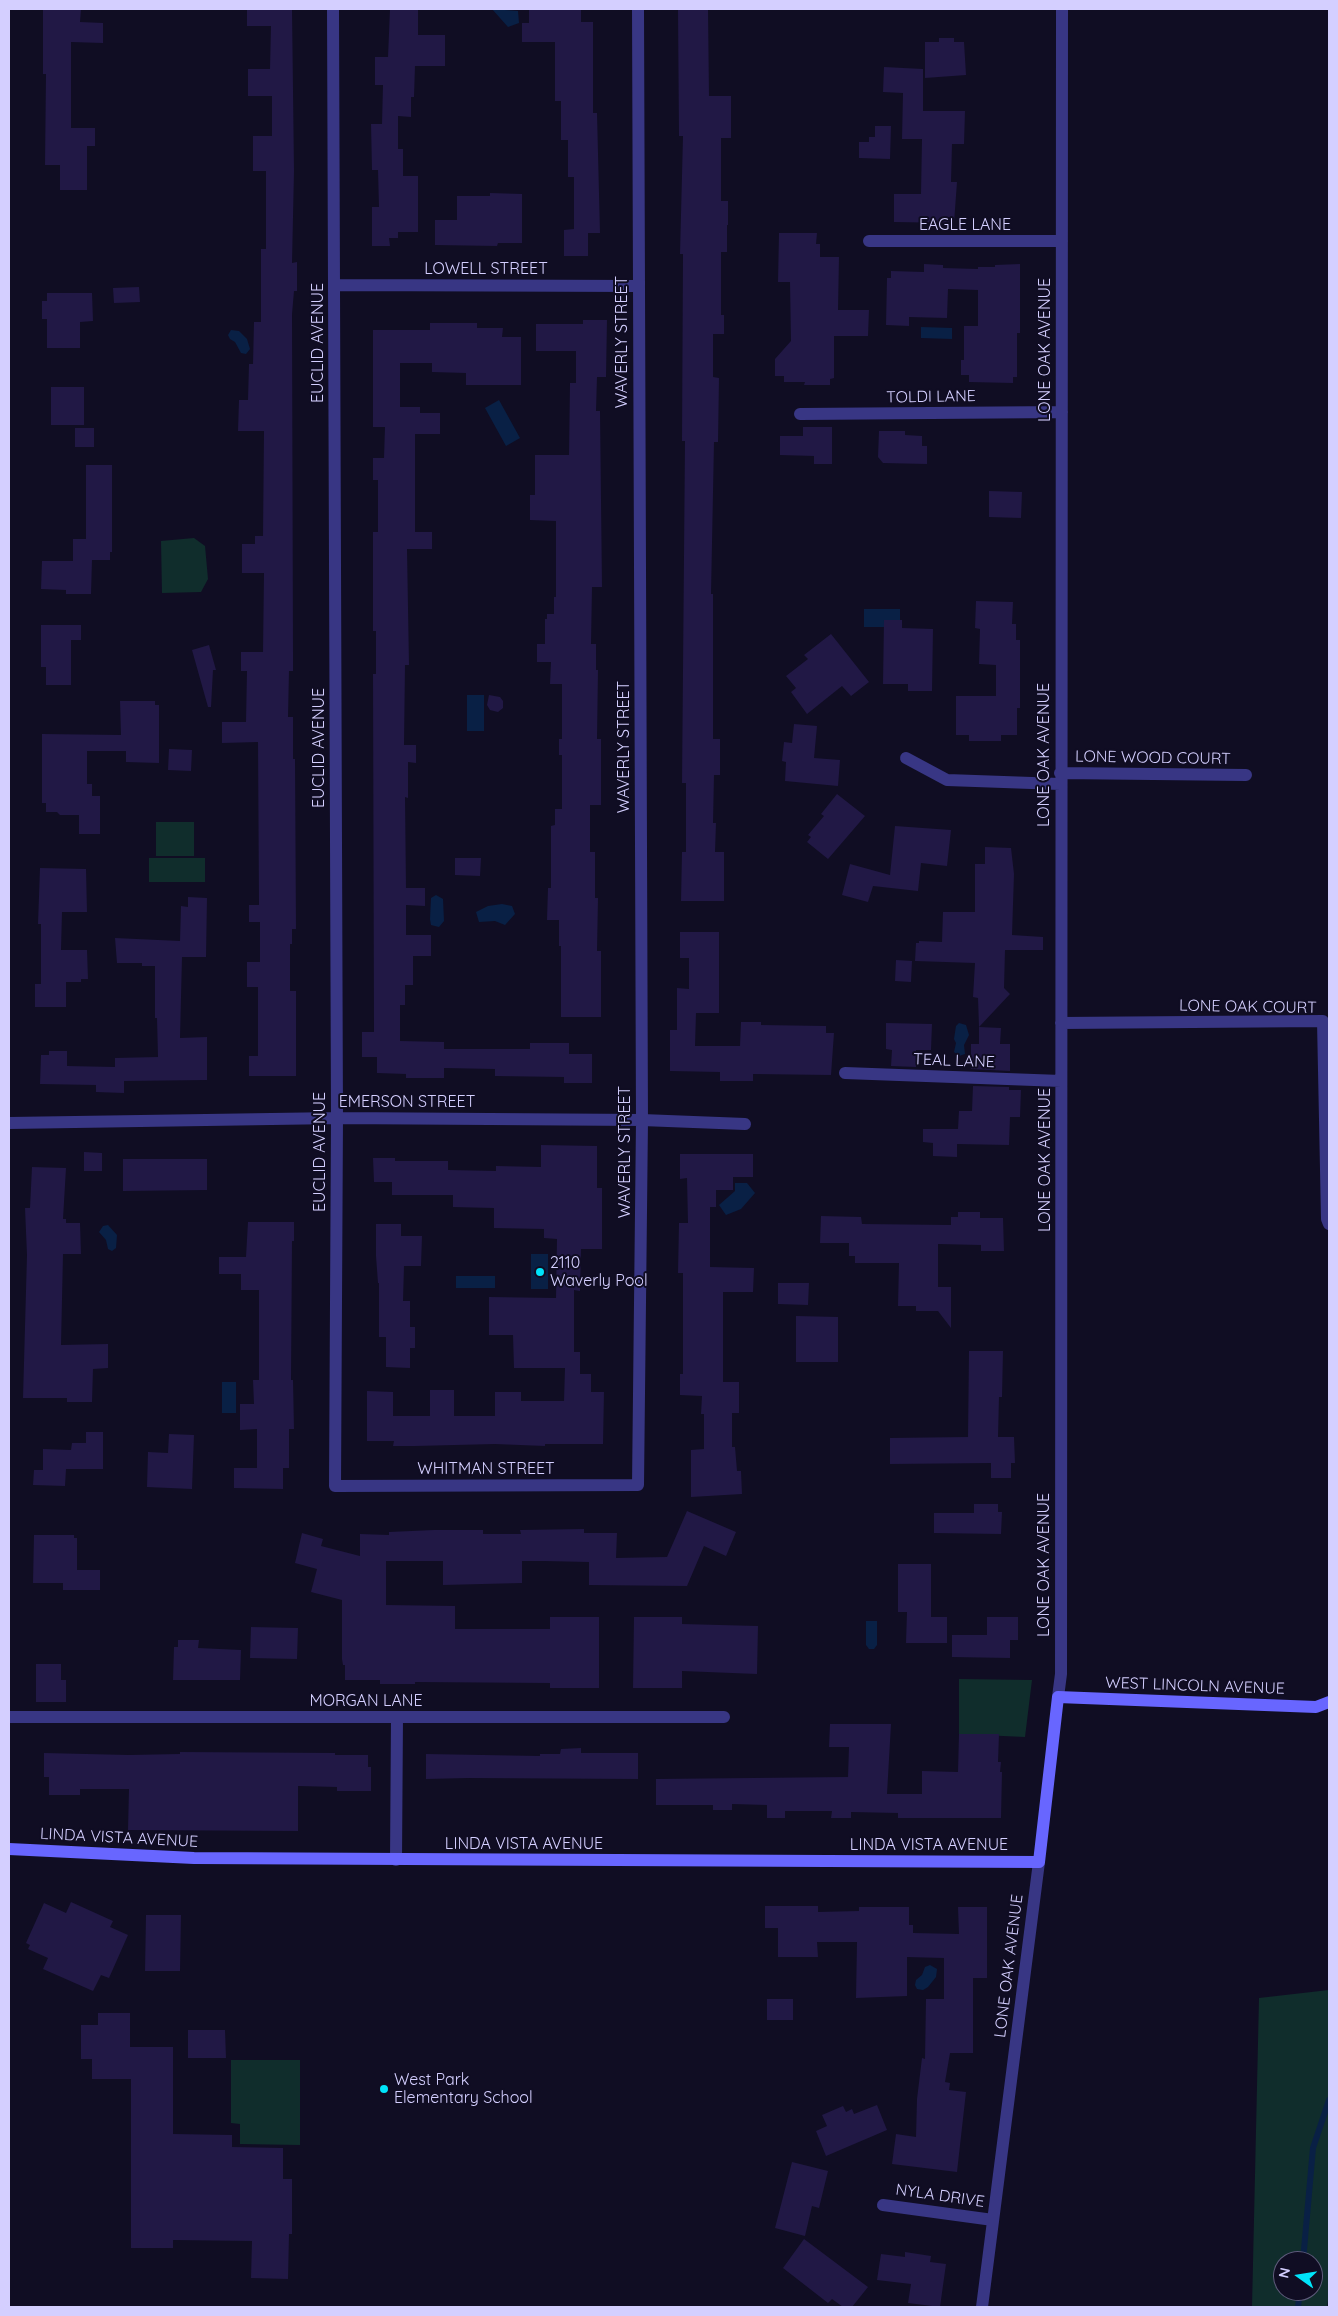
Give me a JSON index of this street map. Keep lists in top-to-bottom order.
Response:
{
  "streets": {
    "street": [
      "EAGLE LANE",
      "LOWELL STREET",
      "WAVERLY STREET",
      "EUCLID AVENUE",
      "LONE OAK AVENUE",
      "TOLDI LANE",
      "LONE WOOD COURT",
      "LONE OAK COURT",
      "TEAL LANE",
      "EMERSON STREET",
      "WHITMAN STREET",
      "WEST LINCOLN AVENUE",
      "MORGAN LANE",
      "LINDA VISTA AVENUE",
      "NYLA DRIVE"
    ]
  },
  "crossings": [
    ["EAGLE LANE", "LONE OAK AVENUE"],
    ["LOWELL STREET", "WAVERLY STREET"],
    ["LOWELL STREET", "EUCLID AVENUE"],
    ["WAVERLY STREET", "EMERSON STREET"],
    ["WAVERLY STREET", "WHITMAN STREET"],
    ["EUCLID AVENUE", "EMERSON STREET"],
    ["EUCLID AVENUE", "WHITMAN STREET"],
    ["LONE OAK AVENUE", "TOLDI LANE"],
    ["LONE OAK AVENUE", "LONE WOOD COURT"],
    ["LONE OAK AVENUE", "LONE OAK COURT"],
    ["LONE OAK AVENUE", "TEAL LANE"],
    ["LONE OAK AVENUE", "WEST LINCOLN AVENUE"],
    ["LONE OAK AVENUE", "LINDA VISTA AVENUE"],
    ["LONE OAK AVENUE", "NYLA DRIVE"]
  ],
  "places": ["2110 Waverly Pool", "West Park Elementary School"],
  "north": "left"
}
